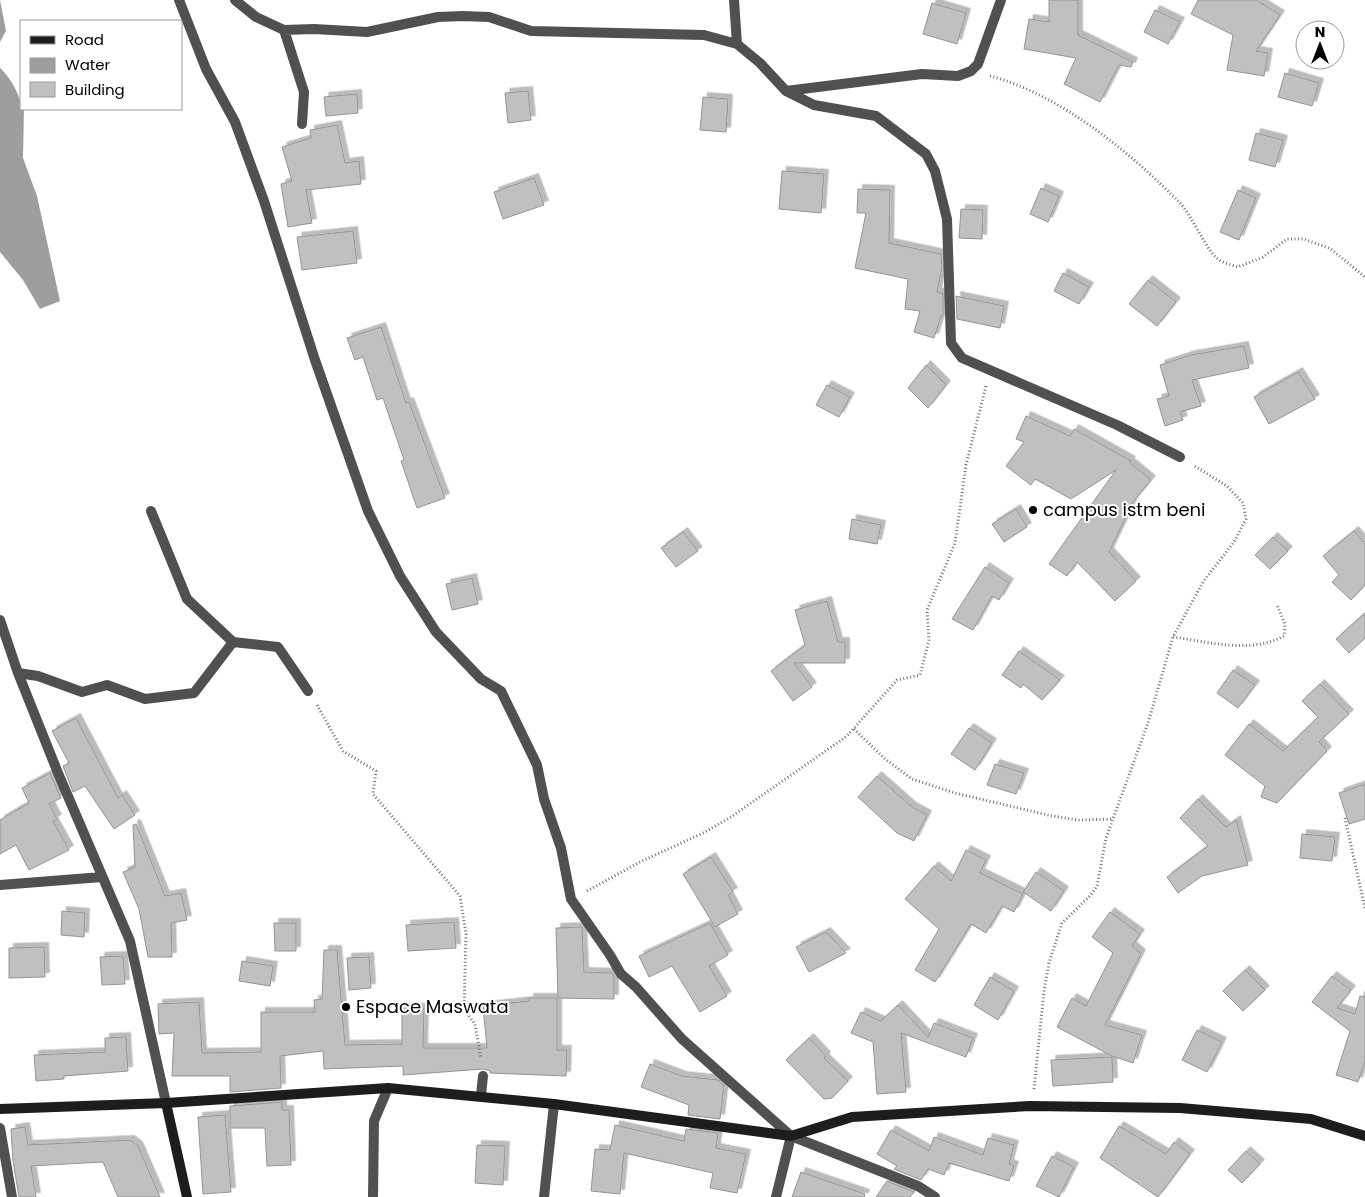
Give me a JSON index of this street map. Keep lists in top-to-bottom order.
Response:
{
  "places": ["campus istm beni", "Espace Maswata"],
  "legend": ["Road", "Water", "Building"],
  "north": "top"
}
